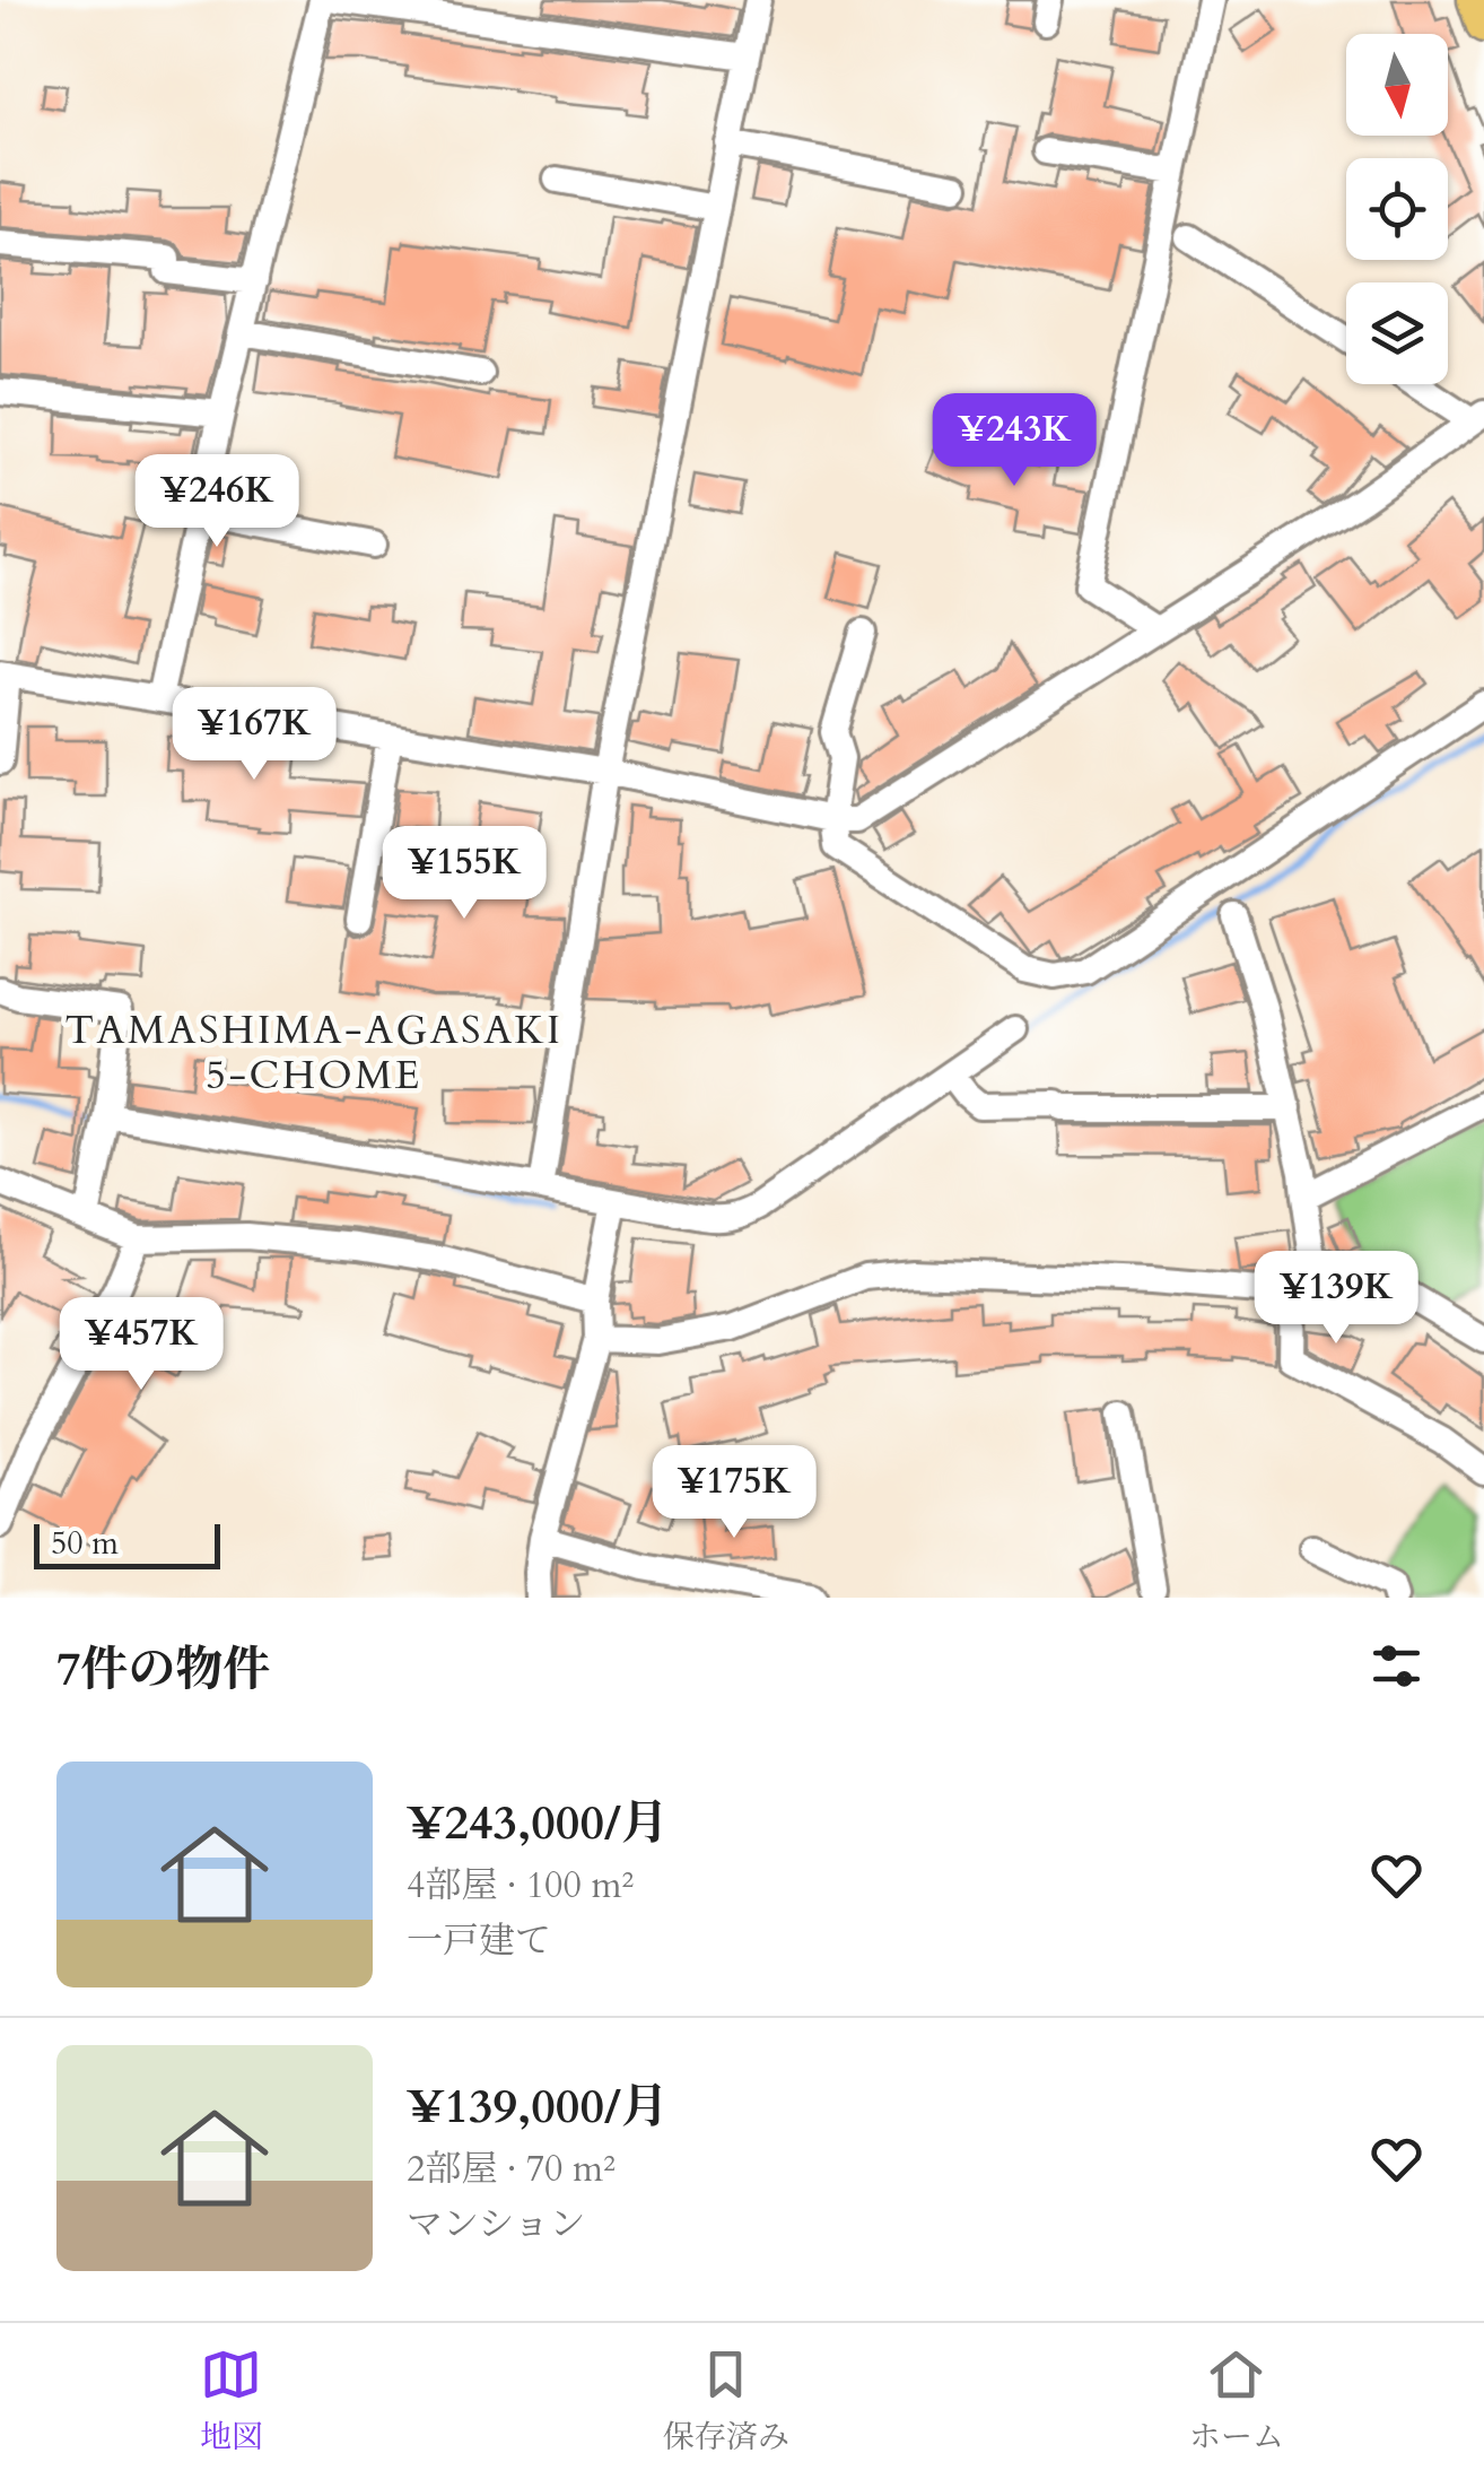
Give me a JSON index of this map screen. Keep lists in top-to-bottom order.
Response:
{
  "districts": ["TAMASHIMA-AGASAKI 5-CHOME"],
  "scale_bar": "50 m",
  "north": "bottom",
  "page": {
    "price": [
      "¥243K",
      "¥246K",
      "¥167K",
      "¥155K",
      "¥139K",
      "¥457K",
      "¥175K"
    ],
    "scale": "50 m",
    "heading": "7件の物件",
    "list": [
      {
        "name": "¥243,000/月",
        "note": "4部屋 · 100 m² · 一戸建て"
      },
      {
        "name": "¥139,000/月",
        "note": "2部屋 · 70 m² · マンション"
      }
    ],
    "tabs": ["地図", "保存済み", "ホーム"]
  }
}
